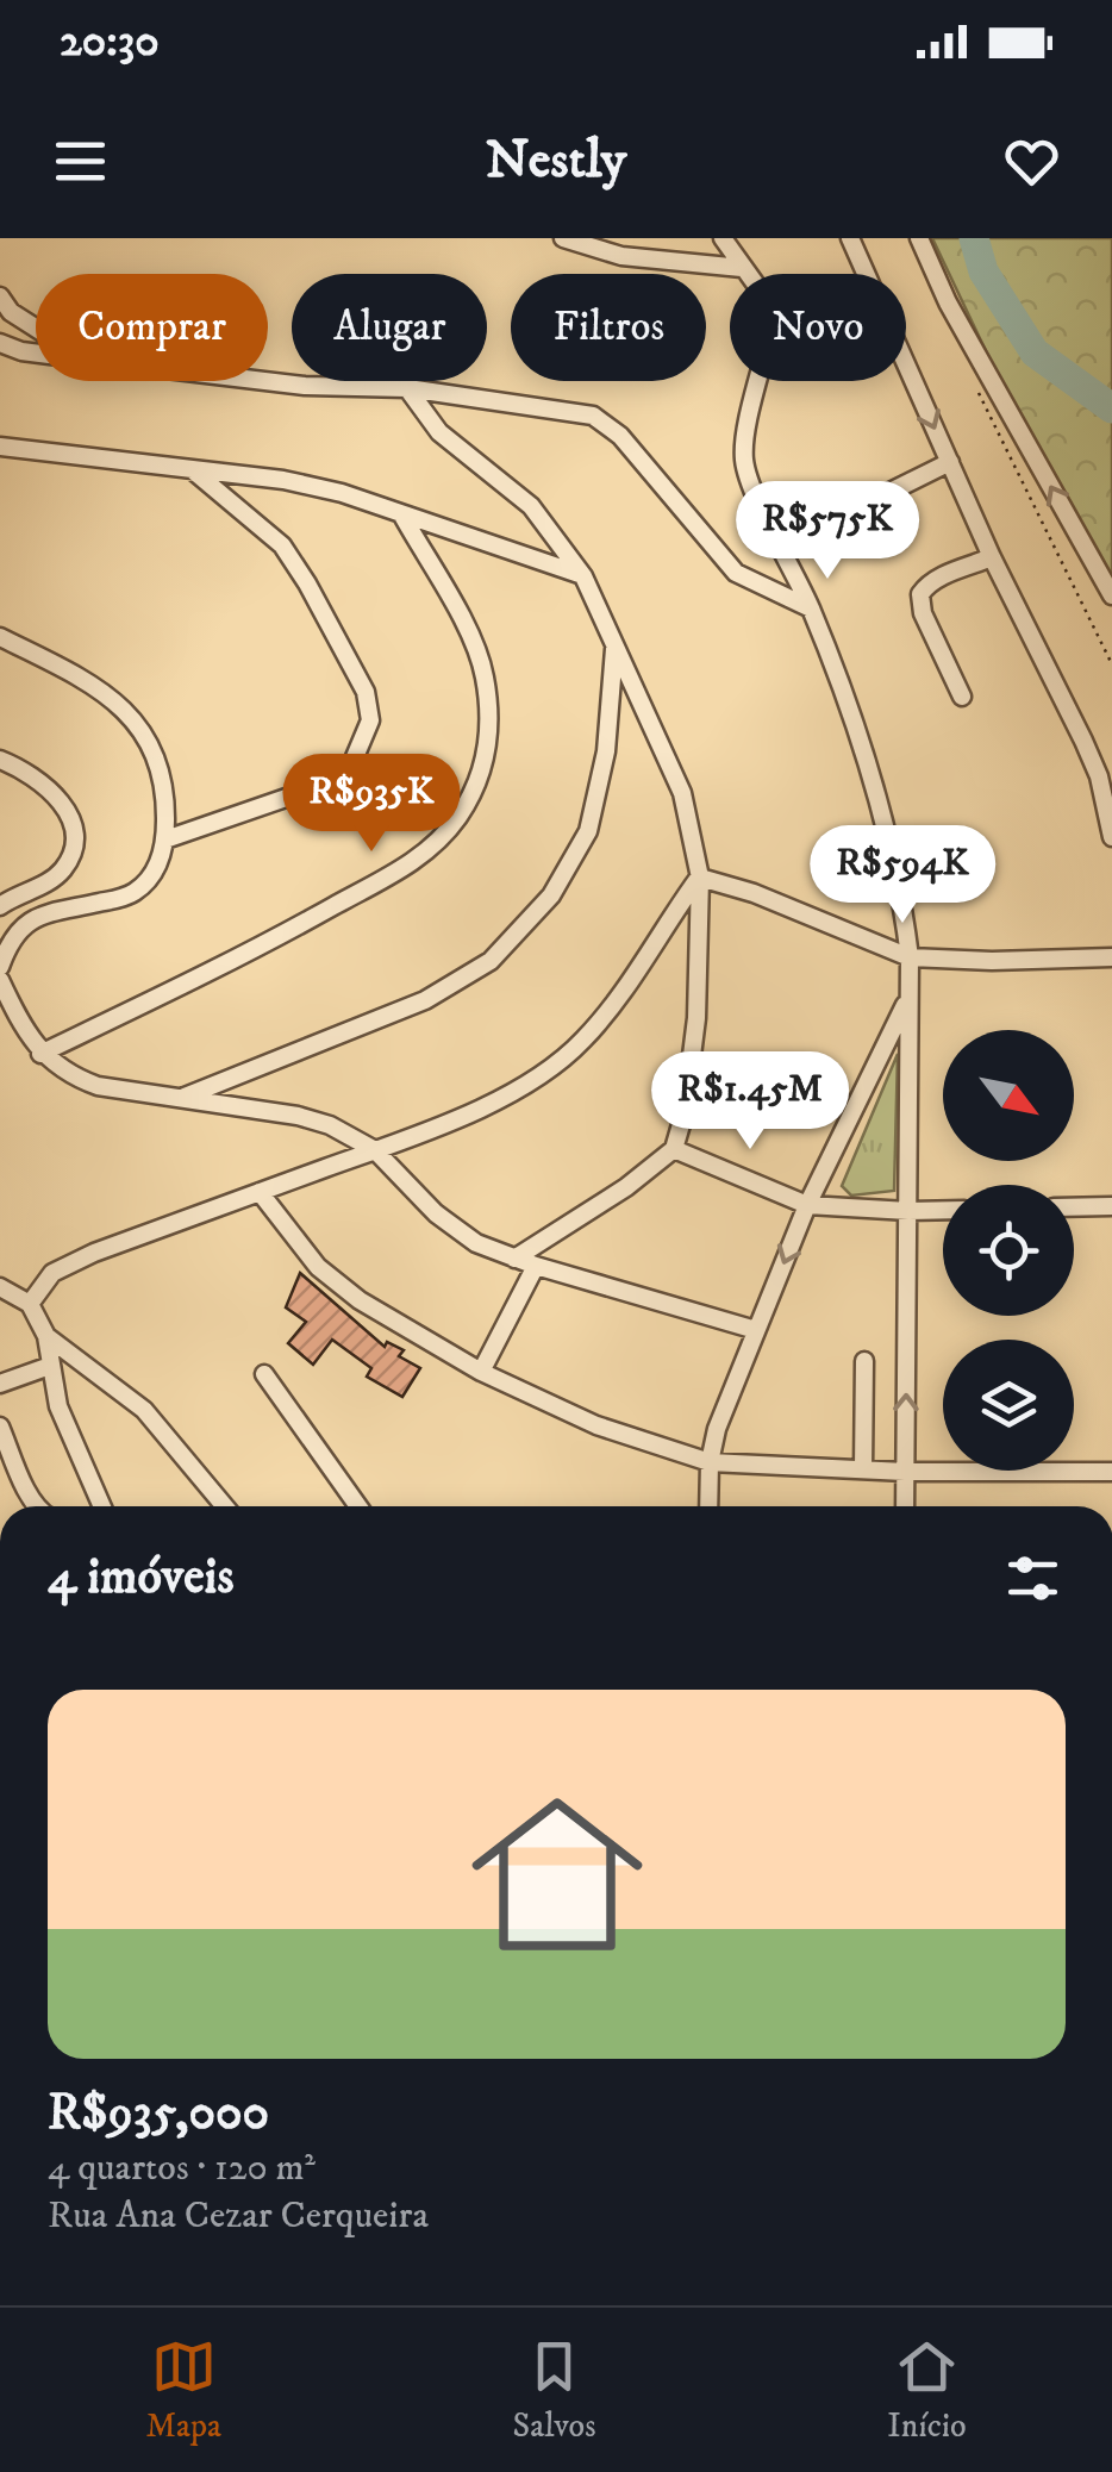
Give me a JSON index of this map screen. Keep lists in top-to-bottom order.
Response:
{
  "north": "bottom right",
  "page": {
    "status": "20:30",
    "header": "Nestly",
    "chip": [
      "Comprar",
      "Alugar",
      "Filtros",
      "Novo"
    ],
    "price": [
      "R$575K",
      "R$935K",
      "R$594K",
      "R$1.45M"
    ],
    "heading": "4 imóveis",
    "list": [
      {
        "name": "R$935,000",
        "note": "4 quartos · 120 m² · Rua Ana Cezar Cerqueira"
      }
    ],
    "tabs": ["Mapa", "Salvos", "Início"]
  }
}
